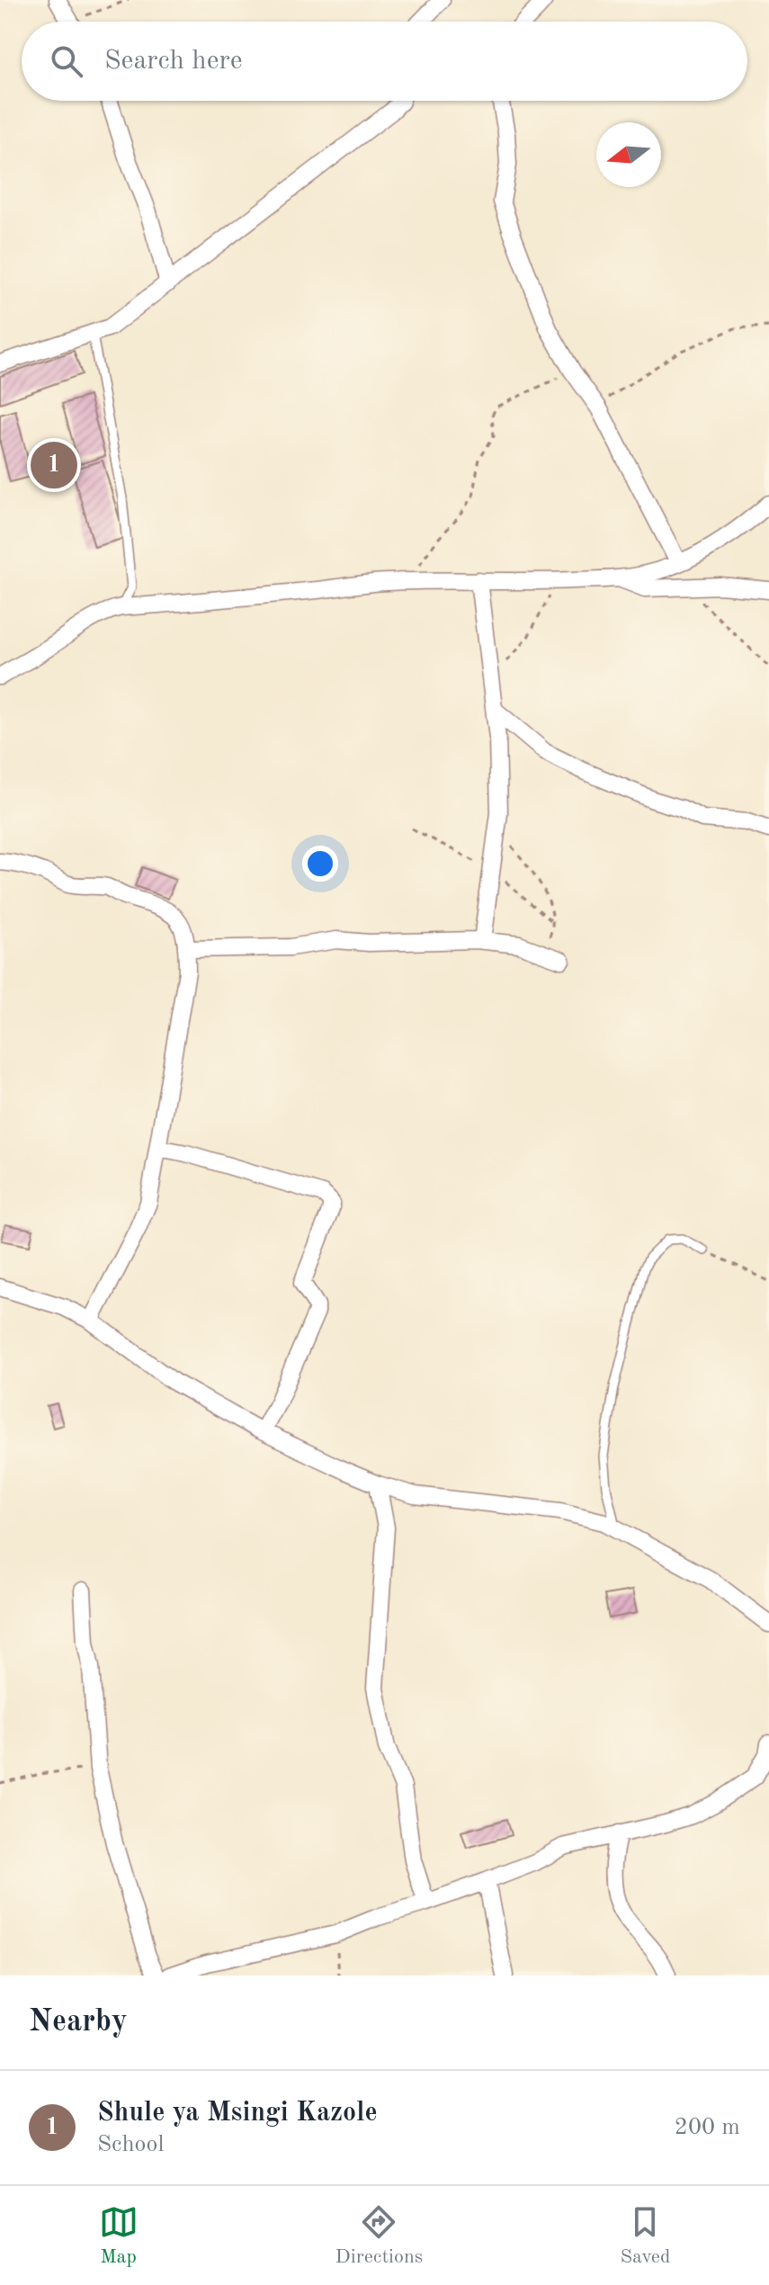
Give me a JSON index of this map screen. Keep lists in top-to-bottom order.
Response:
{
  "north": "left",
  "page": {
    "search": "Search here",
    "pins": "1",
    "heading": "Nearby",
    "list": [
      {
        "mark": "1",
        "name": "Shule ya Msingi Kazole",
        "note": "School",
        "value": "200 m"
      }
    ],
    "nav": ["Map", "Directions", "Saved"]
  }
}
